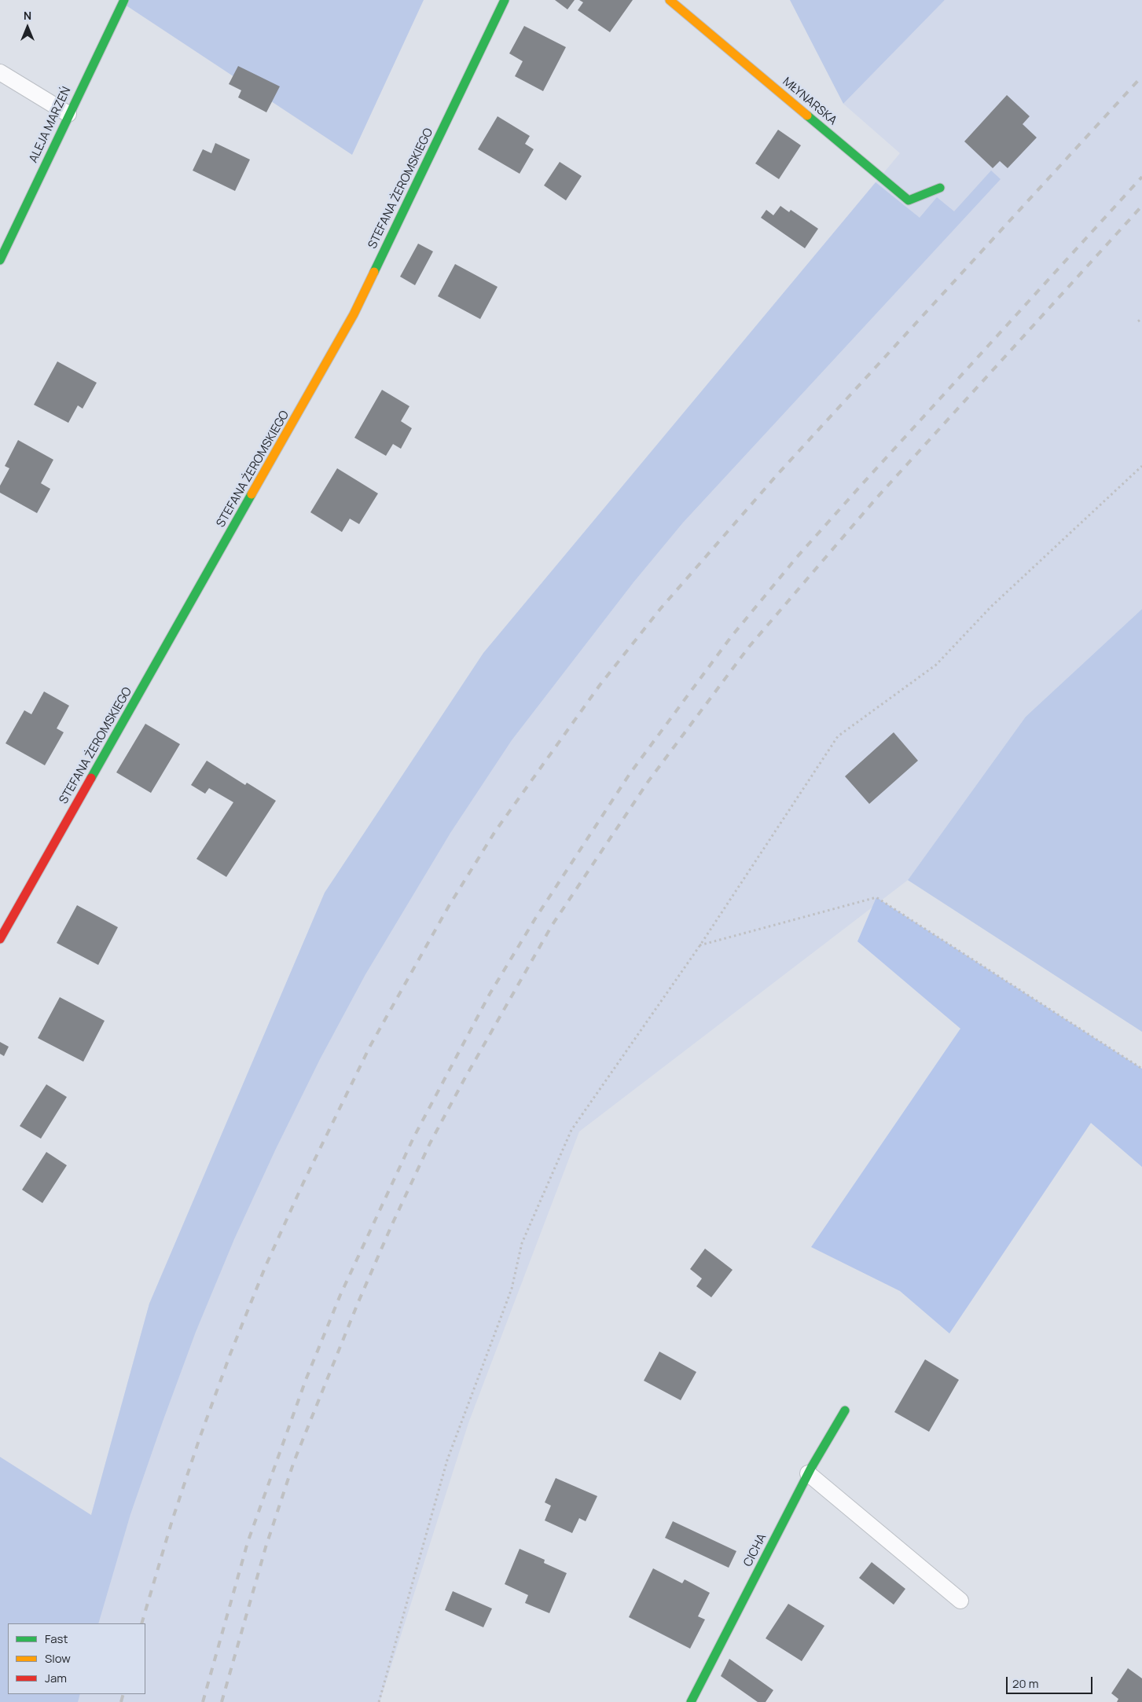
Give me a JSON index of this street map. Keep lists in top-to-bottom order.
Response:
{
  "streets": {
    "street": [
      "MŁYNARSKA",
      "ALEJA MARZEŃ",
      "STEFANA ŻEROMSKIEGO",
      "CICHA"
    ]
  },
  "legend": ["Fast", "Slow", "Jam"],
  "scale_bar": "20 m",
  "north": "top"
}
